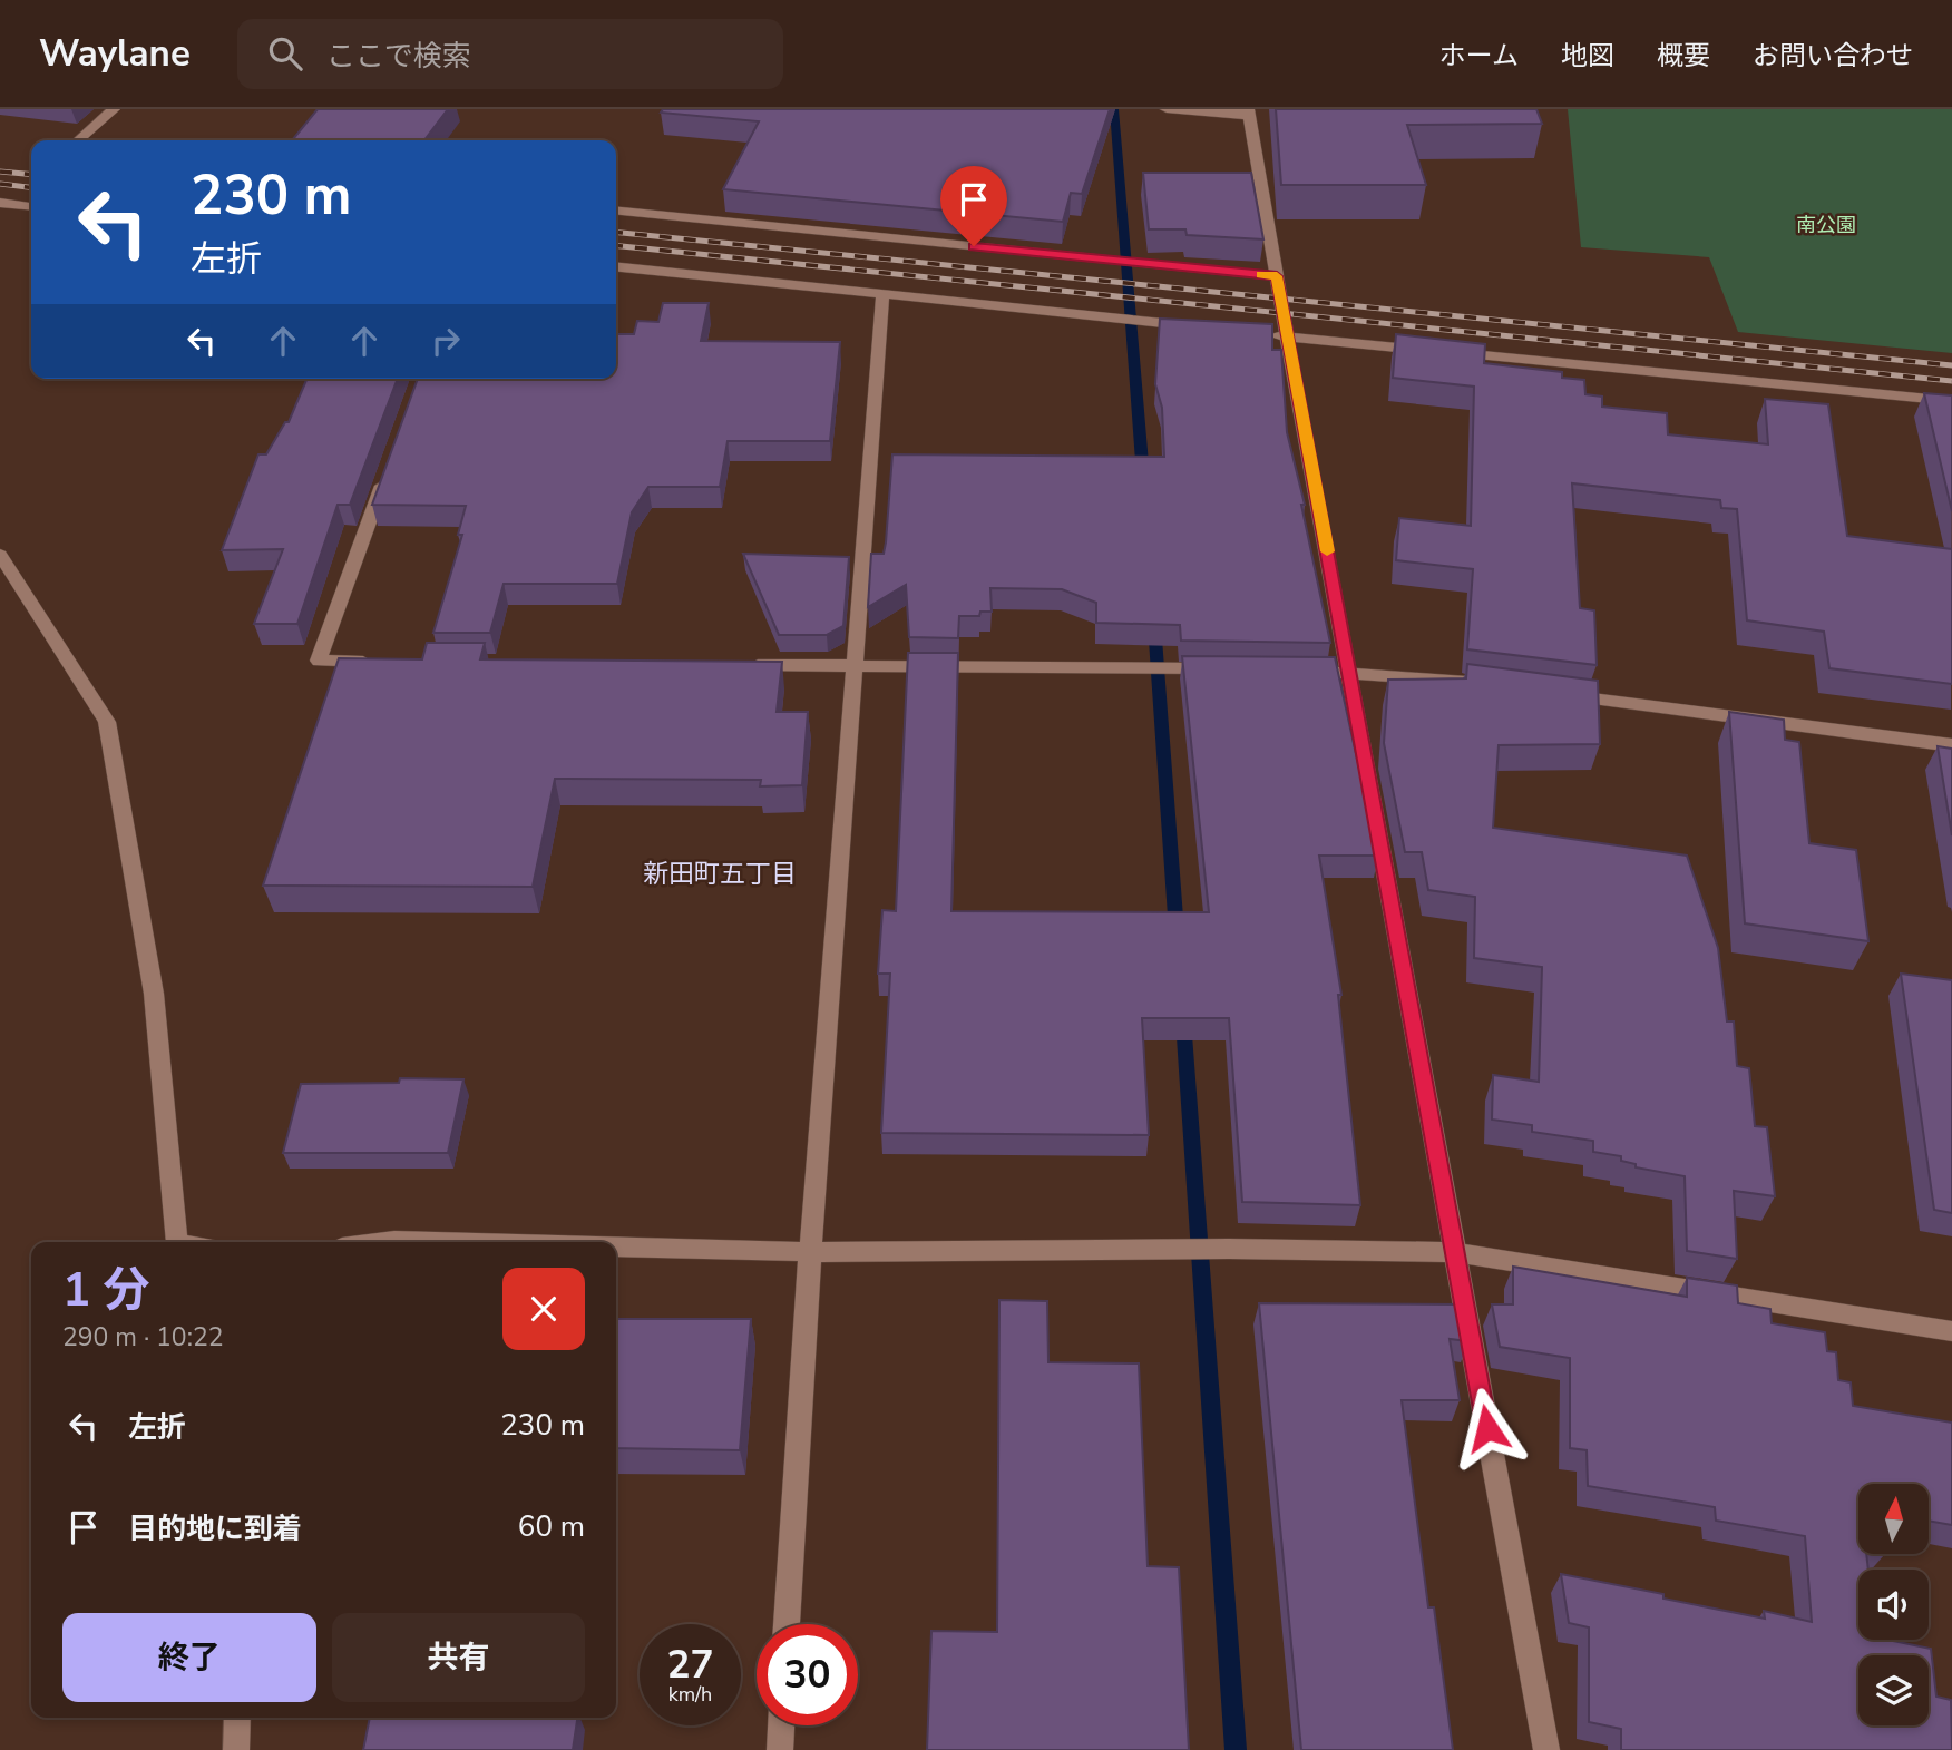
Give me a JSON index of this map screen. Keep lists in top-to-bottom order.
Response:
{
  "districts": ["新田町五丁目"],
  "parks": ["南公園"],
  "north": "top",
  "page": {
    "header": "Waylane",
    "search": "ここで検索",
    "nav": [
      "ホーム",
      "地図",
      "概要",
      "お問い合わせ"
    ],
    "turn": ["230 m", "左折"],
    "heading": ["1 分", "290 m · 10:22"],
    "list": [
      {
        "name": "左折",
        "value": "230 m"
      },
      {
        "name": "目的地に到着",
        "value": "60 m"
      }
    ],
    "buttons": ["終了", "共有"],
    "speed": "27 km/h",
    "limit": "30"
  }
}
